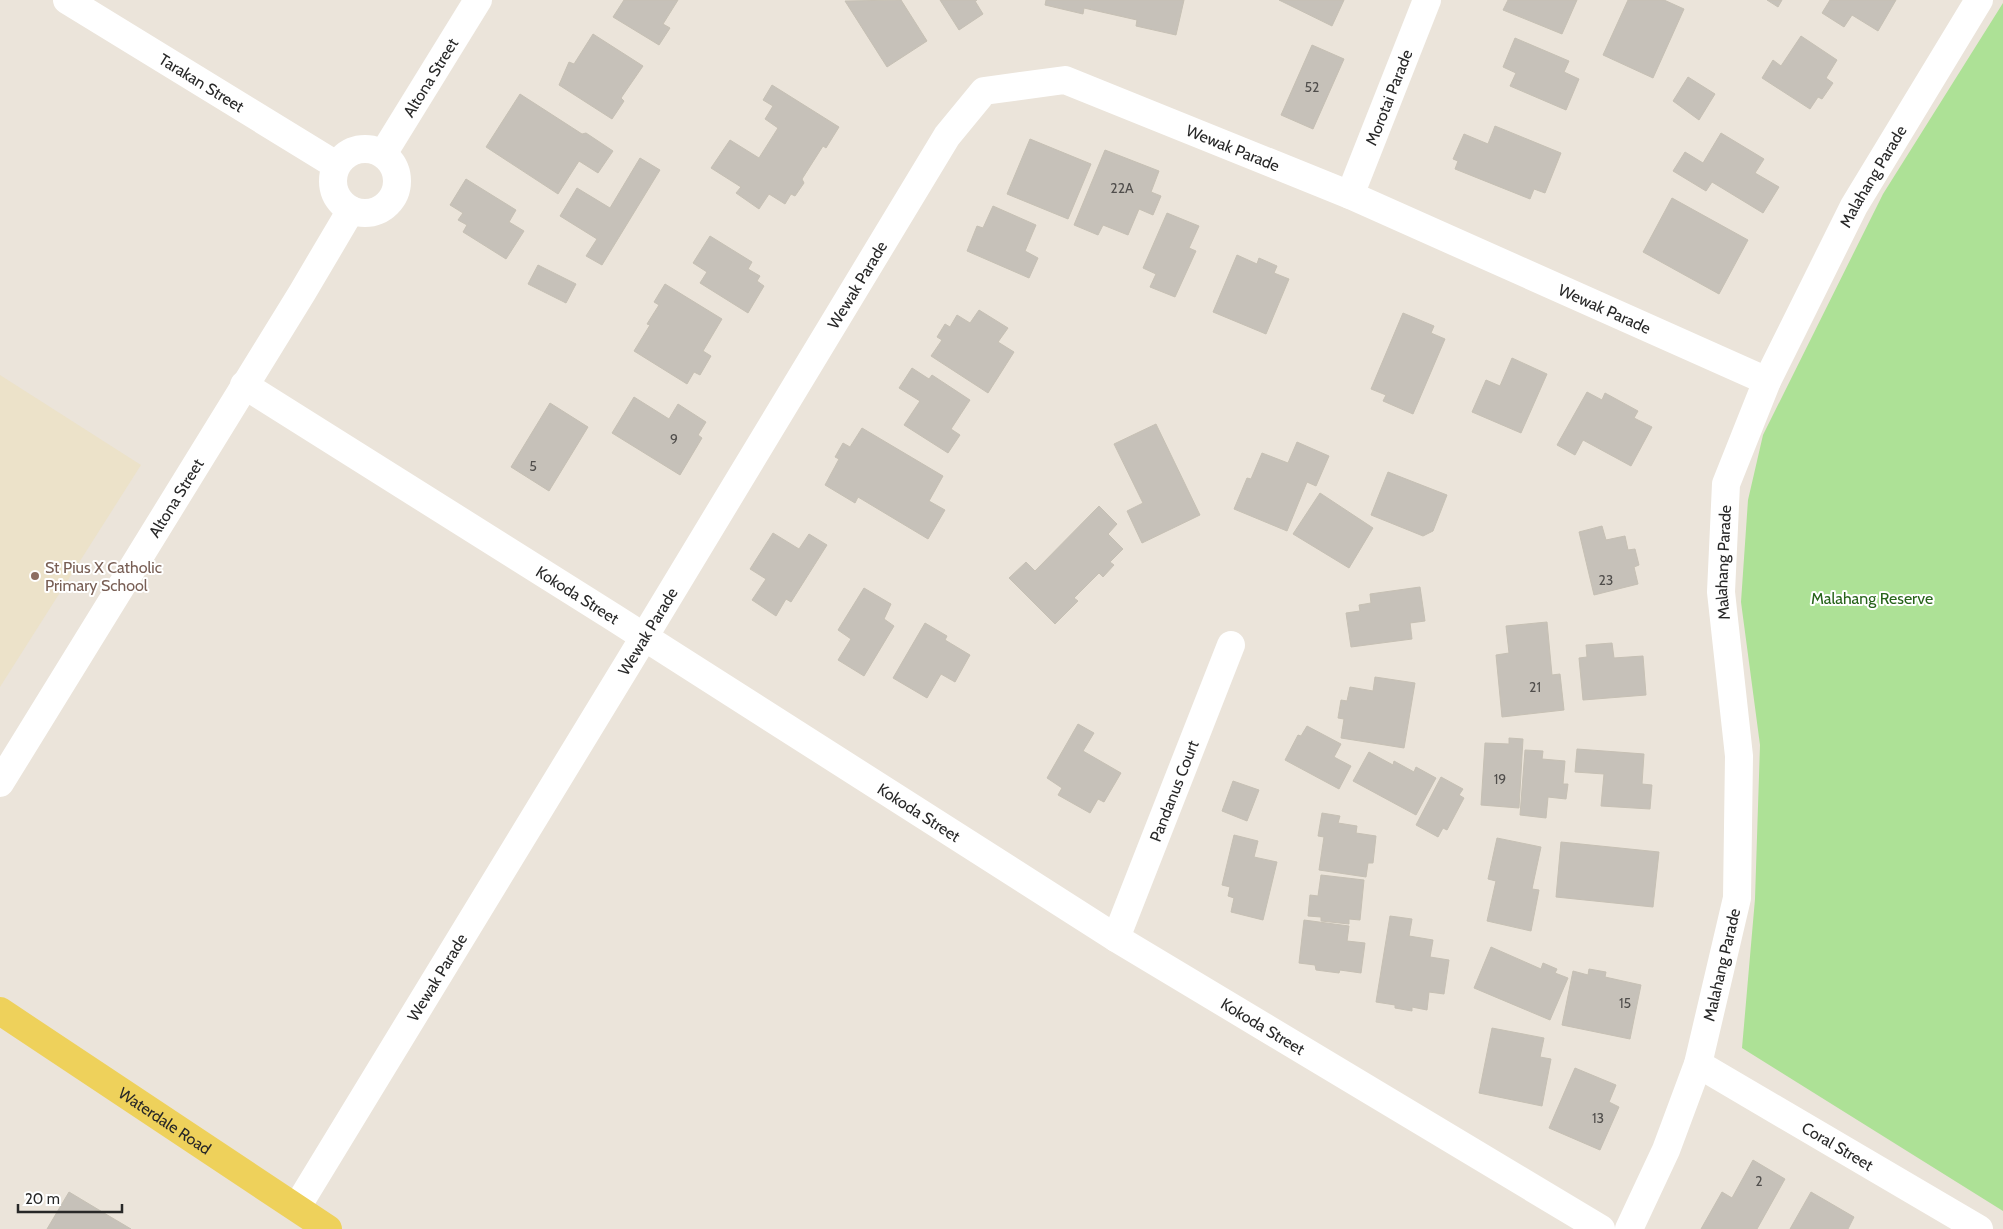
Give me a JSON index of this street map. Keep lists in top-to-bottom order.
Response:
{
  "streets": {
    "main road": ["Waterdale Road"],
    "street": [
      "Altona Street",
      "Tarakan Street",
      "Morotai Parade",
      "Wewak Parade",
      "Malahang Parade",
      "Kokoda Street",
      "Pandanus Court",
      "Coral Street"
    ]
  },
  "crossings": [
    ["Altona Street", "Tarakan Street"],
    ["Altona Street", "Kokoda Street"],
    ["Morotai Parade", "Wewak Parade"],
    ["Wewak Parade", "Malahang Parade"],
    ["Wewak Parade", "Kokoda Street"],
    ["Wewak Parade", "Waterdale Road"],
    ["Malahang Parade", "Coral Street"],
    ["Kokoda Street", "Pandanus Court"]
  ],
  "parks": ["Malahang Reserve"],
  "places": ["St Pius X Catholic Primary School"],
  "house_numbers": [
    "52",
    "22A",
    "9",
    "5",
    "23",
    "21",
    "19",
    "15",
    "13",
    "2"
  ],
  "scale_bar": "20 m"
}
